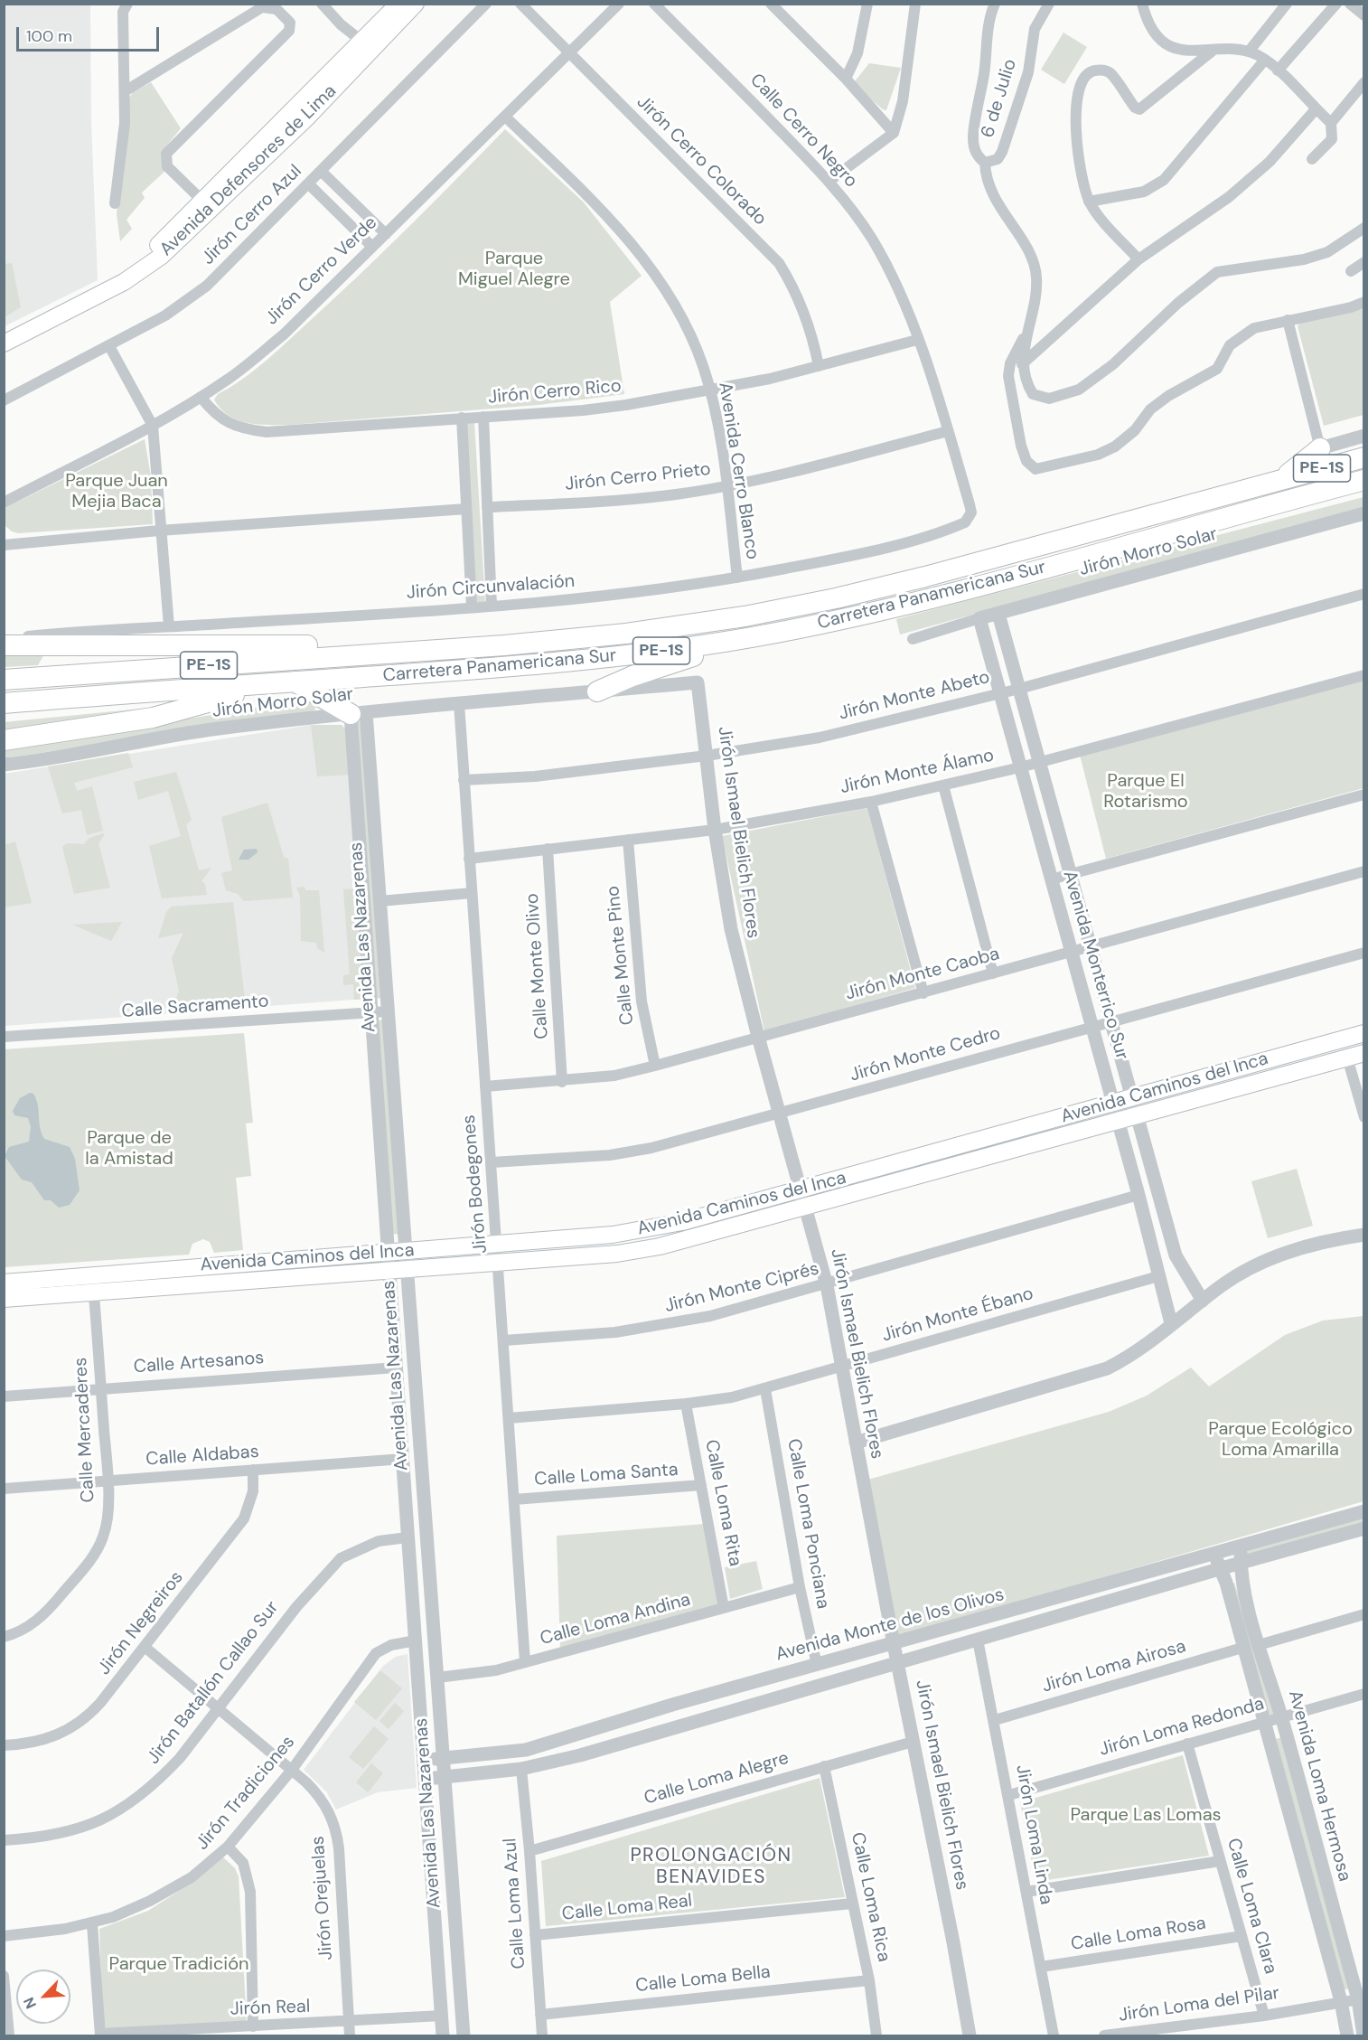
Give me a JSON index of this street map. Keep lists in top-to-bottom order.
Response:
{
  "streets": {
    "highway": ["PE-1S", "Carretera Panamericana Sur"],
    "main road": ["Avenida Defensores de Lima", "Avenida Caminos del Inca"],
    "street": [
      "6 de Julio",
      "Calle Cerro Negro",
      "Jirón Cerro Colorado",
      "Jirón Cerro Azul",
      "Jirón Cerro Verde",
      "Jirón Cerro Rico",
      "Avenida Cerro Blanco",
      "Jirón Cerro Prieto",
      "Jirón Morro Solar",
      "Jirón Circunvalación",
      "Jirón Monte Abeto",
      "Jirón Monte Álamo",
      "Jirón Ismael Bielich Flores",
      "Avenida Las Nazarenas",
      "Calle Monte Pino",
      "Avenida Monterrico Sur",
      "Calle Monte Olivo",
      "Jirón Monte Caoba",
      "Calle Sacramento",
      "Jirón Monte Cedro",
      "Jirón Bodegones",
      "Jirón Monte Ciprés",
      "Jirón Monte Ébano",
      "Calle Artesanos",
      "Calle Mercaderes",
      "Calle Aldabas",
      "Calle Loma Santa",
      "Calle Loma Rita",
      "Calle Loma Ponciana",
      "Calle Loma Andina",
      "Jirón Negreiros",
      "Avenida Monte de los Olivos",
      "Jirón Loma Airosa",
      "Jirón Batallón Callao Sur",
      "Jirón Loma Redonda",
      "Calle Loma Alegre",
      "Avenida Loma Hermosa",
      "Jirón Tradiciones",
      "Jirón Loma Linda",
      "Calle Loma Rica",
      "Jirón Orejuelas",
      "Calle Loma Azul",
      "Calle Loma Clara",
      "Calle Loma Real",
      "Calle Loma Rosa",
      "Calle Loma Bella",
      "Jirón Loma del Pilar",
      "Jirón Real"
    ]
  },
  "crossings": [
    ["Calle Cerro Negro", "Jirón Cerro Rico"],
    ["Calle Cerro Negro", "Jirón Cerro Prieto"],
    ["Calle Cerro Negro", "Jirón Circunvalación"],
    ["Jirón Cerro Colorado", "Jirón Cerro Verde"],
    ["Jirón Cerro Colorado", "Jirón Cerro Rico"],
    ["Jirón Cerro Verde", "Jirón Cerro Rico"],
    ["Jirón Cerro Verde", "Avenida Cerro Blanco"],
    ["Jirón Cerro Rico", "Avenida Cerro Blanco"],
    ["PE-1S", "Carretera Panamericana Sur"],
    ["Avenida Cerro Blanco", "Jirón Cerro Prieto"],
    ["Avenida Cerro Blanco", "Jirón Circunvalación"],
    ["Jirón Morro Solar", "Jirón Ismael Bielich Flores"],
    ["Jirón Morro Solar", "Avenida Las Nazarenas"],
    ["Jirón Morro Solar", "Avenida Monterrico Sur"],
    ["Jirón Morro Solar", "Jirón Bodegones"],
    ["Jirón Monte Abeto", "Jirón Ismael Bielich Flores"],
    ["Jirón Monte Abeto", "Avenida Monterrico Sur"],
    ["Jirón Monte Abeto", "Jirón Bodegones"],
    ["Jirón Monte Álamo", "Jirón Ismael Bielich Flores"],
    ["Jirón Monte Álamo", "Calle Monte Pino"],
    ["Jirón Monte Álamo", "Avenida Monterrico Sur"],
    ["Jirón Monte Álamo", "Calle Monte Olivo"],
    ["Jirón Monte Álamo", "Jirón Bodegones"],
    ["Jirón Ismael Bielich Flores", "Jirón Monte Caoba"],
    ["Jirón Ismael Bielich Flores", "Jirón Monte Cedro"],
    ["Jirón Ismael Bielich Flores", "Avenida Caminos del Inca"],
    ["Jirón Ismael Bielich Flores", "Jirón Monte Ciprés"],
    ["Jirón Ismael Bielich Flores", "Jirón Monte Ébano"],
    ["Jirón Ismael Bielich Flores", "Avenida Monte de los Olivos"],
    ["Jirón Ismael Bielich Flores", "Calle Loma Alegre"],
    ["Avenida Las Nazarenas", "Calle Sacramento"],
    ["Avenida Las Nazarenas", "Avenida Caminos del Inca"],
    ["Avenida Las Nazarenas", "Calle Artesanos"],
    ["Avenida Las Nazarenas", "Calle Aldabas"],
    ["Avenida Las Nazarenas", "Calle Loma Andina"],
    ["Avenida Las Nazarenas", "Avenida Monte de los Olivos"],
    ["Avenida Las Nazarenas", "Jirón Batallón Callao Sur"],
    ["Avenida Las Nazarenas", "Jirón Tradiciones"],
    ["Avenida Las Nazarenas", "Jirón Real"],
    ["Calle Monte Pino", "Jirón Monte Caoba"],
    ["Avenida Monterrico Sur", "Jirón Monte Caoba"],
    ["Avenida Monterrico Sur", "Jirón Monte Cedro"],
    ["Avenida Monterrico Sur", "Avenida Caminos del Inca"],
    ["Avenida Monterrico Sur", "Jirón Monte Ciprés"],
    ["Avenida Monterrico Sur", "Jirón Monte Ébano"],
    ["Calle Monte Olivo", "Jirón Monte Caoba"],
    ["Jirón Monte Caoba", "Jirón Bodegones"],
    ["Jirón Monte Cedro", "Jirón Bodegones"],
    ["Avenida Caminos del Inca", "Jirón Bodegones"],
    ["Avenida Caminos del Inca", "Calle Mercaderes"],
    ["Jirón Bodegones", "Jirón Monte Ciprés"],
    ["Jirón Bodegones", "Jirón Monte Ébano"],
    ["Jirón Bodegones", "Calle Loma Santa"],
    ["Jirón Bodegones", "Calle Loma Andina"],
    ["Jirón Monte Ébano", "Calle Loma Rita"],
    ["Jirón Monte Ébano", "Calle Loma Ponciana"],
    ["Calle Artesanos", "Calle Mercaderes"],
    ["Calle Mercaderes", "Calle Aldabas"],
    ["Calle Aldabas", "Jirón Negreiros"],
    ["Calle Loma Santa", "Calle Loma Rita"],
    ["Calle Loma Rita", "Calle Loma Andina"],
    ["Calle Loma Ponciana", "Calle Loma Andina"],
    ["Calle Loma Ponciana", "Avenida Monte de los Olivos"],
    ["Jirón Negreiros", "Jirón Orejuelas"],
    ["Avenida Monte de los Olivos", "Avenida Loma Hermosa"],
    ["Avenida Monte de los Olivos", "Jirón Loma Linda"],
    ["Avenida Monte de los Olivos", "Calle Loma Azul"],
    ["Jirón Loma Airosa", "Avenida Loma Hermosa"],
    ["Jirón Loma Airosa", "Jirón Loma Linda"],
    ["Jirón Batallón Callao Sur", "Jirón Orejuelas"],
    ["Jirón Loma Redonda", "Avenida Loma Hermosa"],
    ["Jirón Loma Redonda", "Jirón Loma Linda"],
    ["Jirón Loma Redonda", "Calle Loma Clara"],
    ["Calle Loma Alegre", "Calle Loma Rica"],
    ["Calle Loma Alegre", "Calle Loma Azul"],
    ["Avenida Loma Hermosa", "Jirón Loma del Pilar"],
    ["Jirón Tradiciones", "Jirón Orejuelas"],
    ["Jirón Loma Linda", "Calle Loma Rosa"],
    ["Calle Loma Rica", "Calle Loma Real"],
    ["Calle Loma Rica", "Calle Loma Bella"],
    ["Jirón Orejuelas", "Jirón Real"],
    ["Calle Loma Azul", "Calle Loma Real"],
    ["Calle Loma Azul", "Calle Loma Bella"],
    ["Calle Loma Clara", "Calle Loma Rosa"],
    ["Calle Loma Clara", "Jirón Loma del Pilar"]
  ],
  "districts": ["PROLONGACIÓN BENAVIDES"],
  "parks": [
    "Parque Miguel Alegre",
    "Parque Juan Mejia Baca",
    "Parque El Rotarismo",
    "Parque de la Amistad",
    "Parque Ecológico Loma Amarilla",
    "Parque Las Lomas",
    "Parque Tradición"
  ],
  "scale_bar": "100 m",
  "north": "bottom left"
}
